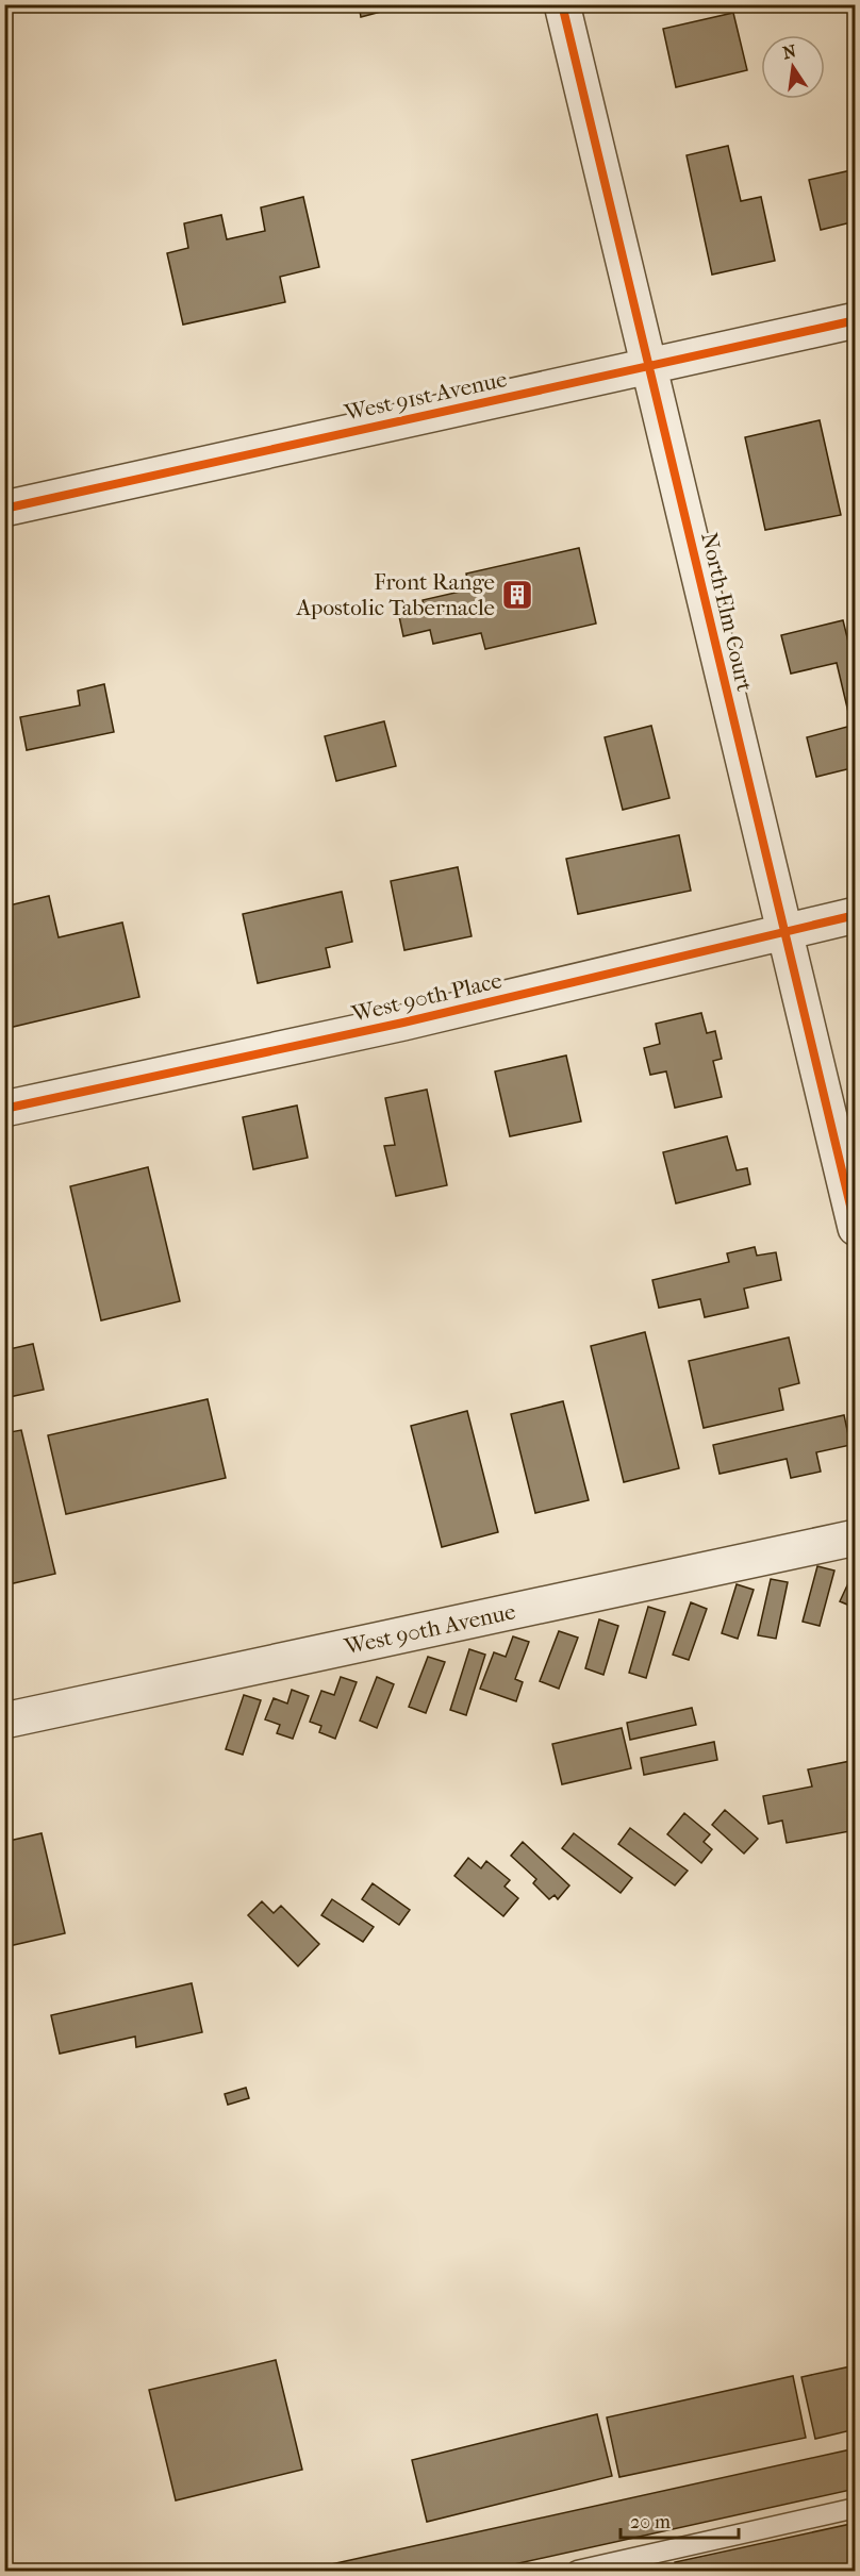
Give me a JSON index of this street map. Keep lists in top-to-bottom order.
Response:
{
  "streets": {
    "street": [
      "West 91st Avenue",
      "North Elm Court",
      "West 90th Place",
      "West 90th Avenue"
    ]
  },
  "crossings": [
    ["West 91st Avenue", "North Elm Court"],
    ["North Elm Court", "West 90th Place"]
  ],
  "places": {
    "building": ["Front Range Apostolic Tabernacle"]
  },
  "scale_bar": "20 m",
  "north": "top"
}
